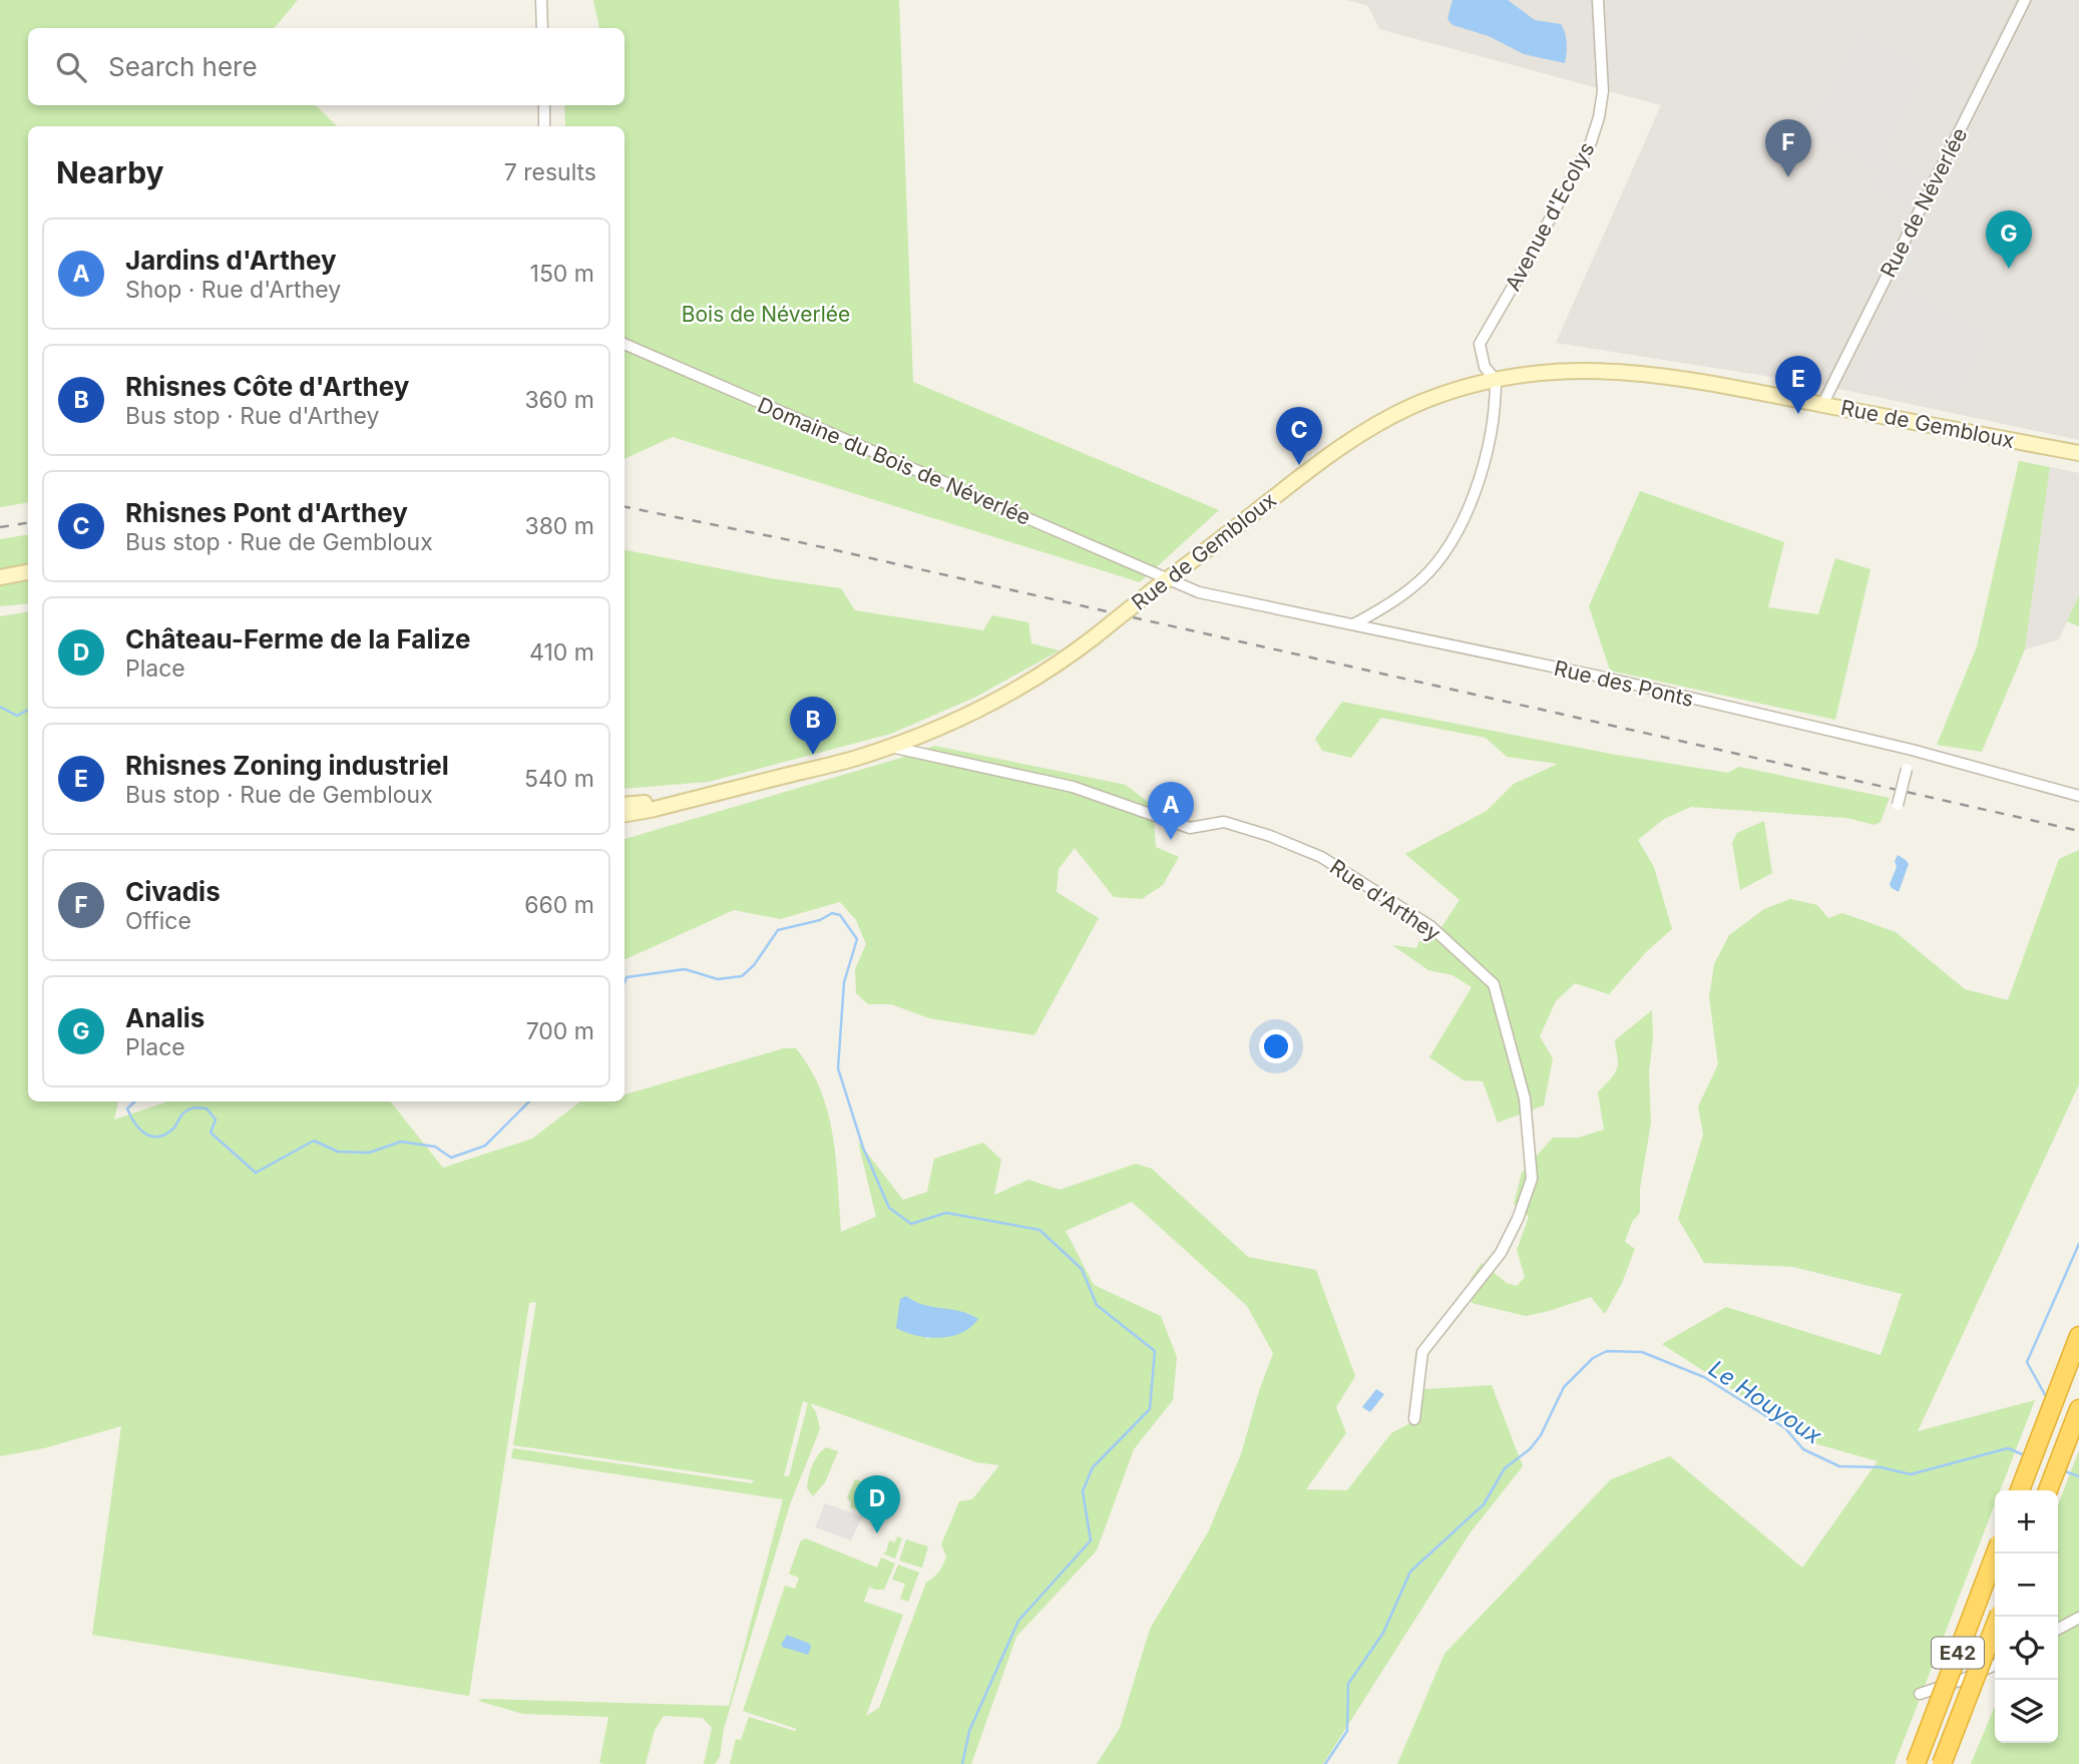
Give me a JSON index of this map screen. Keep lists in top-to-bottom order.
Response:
{
  "streets": {
    "highway": ["E42"],
    "main road": ["Rue de Gembloux"],
    "street": [
      "Rue de Néverlée",
      "Avenue d'Ecolys",
      "Domaine du Bois de Néverlée",
      "Rue des Ponts",
      "Rue d'Arthey"
    ]
  },
  "crossings": [
    ["Rue de Néverlée", "Rue de Gembloux"],
    ["Avenue d'Ecolys", "Rue de Gembloux"],
    ["Rue de Gembloux", "Domaine du Bois de Néverlée"],
    ["Rue de Gembloux", "Rue des Ponts"],
    ["Rue de Gembloux", "Rue d'Arthey"],
    ["Domaine du Bois de Néverlée", "Rue des Ponts"]
  ],
  "water": ["Le Houyoux"],
  "parks": ["Bois de Néverlée"],
  "page": {
    "search": "Search here",
    "pins": [
      "F",
      "G",
      "E",
      "C",
      "B",
      "A",
      "D"
    ],
    "heading": ["Nearby", "7 results"],
    "list": [
      {
        "mark": "A",
        "name": "Jardins d'Arthey",
        "note": "Shop · Rue d'Arthey",
        "value": "150 m"
      },
      {
        "mark": "B",
        "name": "Rhisnes Côte d'Arthey",
        "note": "Bus stop · Rue d'Arthey",
        "value": "360 m"
      },
      {
        "mark": "C",
        "name": "Rhisnes Pont d'Arthey",
        "note": "Bus stop · Rue de Gembloux",
        "value": "380 m"
      },
      {
        "mark": "D",
        "name": "Château-Ferme de la Falize",
        "note": "Place",
        "value": "410 m"
      },
      {
        "mark": "E",
        "name": "Rhisnes Zoning industriel",
        "note": "Bus stop · Rue de Gembloux",
        "value": "540 m"
      },
      {
        "mark": "F",
        "name": "Civadis",
        "note": "Office",
        "value": "660 m"
      },
      {
        "mark": "G",
        "name": "Analis",
        "note": "Place",
        "value": "700 m"
      }
    ],
    "map_buttons": ["+", "−"]
  }
}
